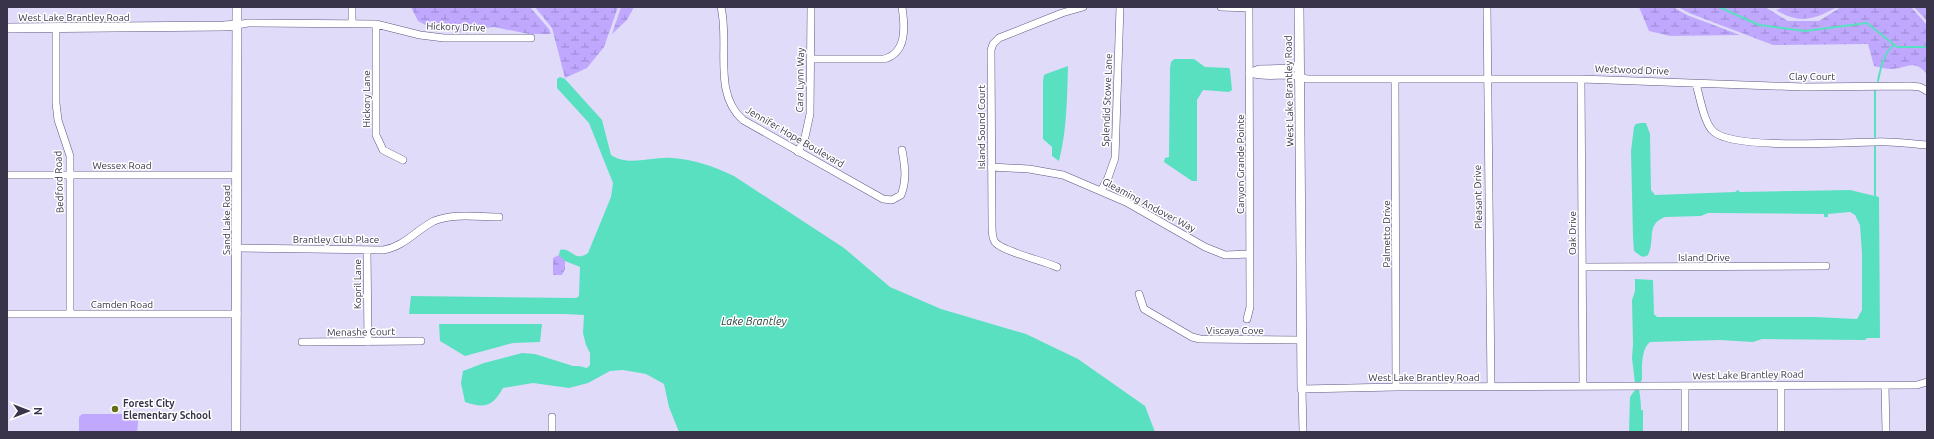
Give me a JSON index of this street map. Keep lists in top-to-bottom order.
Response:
{
  "streets": {
    "street": [
      "West Lake Brantley Road",
      "Hickory Drive",
      "Westwood Drive",
      "Clay Court",
      "Cara Lynn Way",
      "Hickory Lane",
      "Splendid Stowe Lane",
      "Island Sound Court",
      "Jennifer Hope Boulevard",
      "Canyon Grande Pointe",
      "Wessex Road",
      "Bedford Road",
      "Pleasant Drive",
      "Gleaming Andover Way",
      "Sand Lake Road",
      "Oak Drive",
      "Palmetto Drive",
      "Brantley Club Place",
      "Island Drive",
      "Kopril Lane",
      "Camden Road",
      "Viscaya Cove",
      "Menashe Court"
    ]
  },
  "crossings": [
    ["West Lake Brantley Road", "Hickory Drive"],
    ["West Lake Brantley Road", "Westwood Drive"],
    ["West Lake Brantley Road", "Bedford Road"],
    ["West Lake Brantley Road", "Pleasant Drive"],
    ["West Lake Brantley Road", "Sand Lake Road"],
    ["West Lake Brantley Road", "Oak Drive"],
    ["West Lake Brantley Road", "Palmetto Drive"],
    ["West Lake Brantley Road", "Viscaya Cove"],
    ["Hickory Drive", "Hickory Lane"],
    ["Hickory Drive", "Sand Lake Road"],
    ["Westwood Drive", "Clay Court"],
    ["Westwood Drive", "Canyon Grande Pointe"],
    ["Westwood Drive", "Pleasant Drive"],
    ["Westwood Drive", "Oak Drive"],
    ["Westwood Drive", "Palmetto Drive"],
    ["Cara Lynn Way", "Jennifer Hope Boulevard"],
    ["Splendid Stowe Lane", "Gleaming Andover Way"],
    ["Island Sound Court", "Gleaming Andover Way"],
    ["Canyon Grande Pointe", "Gleaming Andover Way"],
    ["Wessex Road", "Bedford Road"],
    ["Wessex Road", "Sand Lake Road"],
    ["Bedford Road", "Camden Road"],
    ["Sand Lake Road", "Brantley Club Place"],
    ["Sand Lake Road", "Camden Road"],
    ["Oak Drive", "Island Drive"],
    ["Brantley Club Place", "Kopril Lane"],
    ["Kopril Lane", "Menashe Court"]
  ],
  "water": ["Lake Brantley"],
  "places": ["Forest City Elementary School"],
  "north": "right"
}
